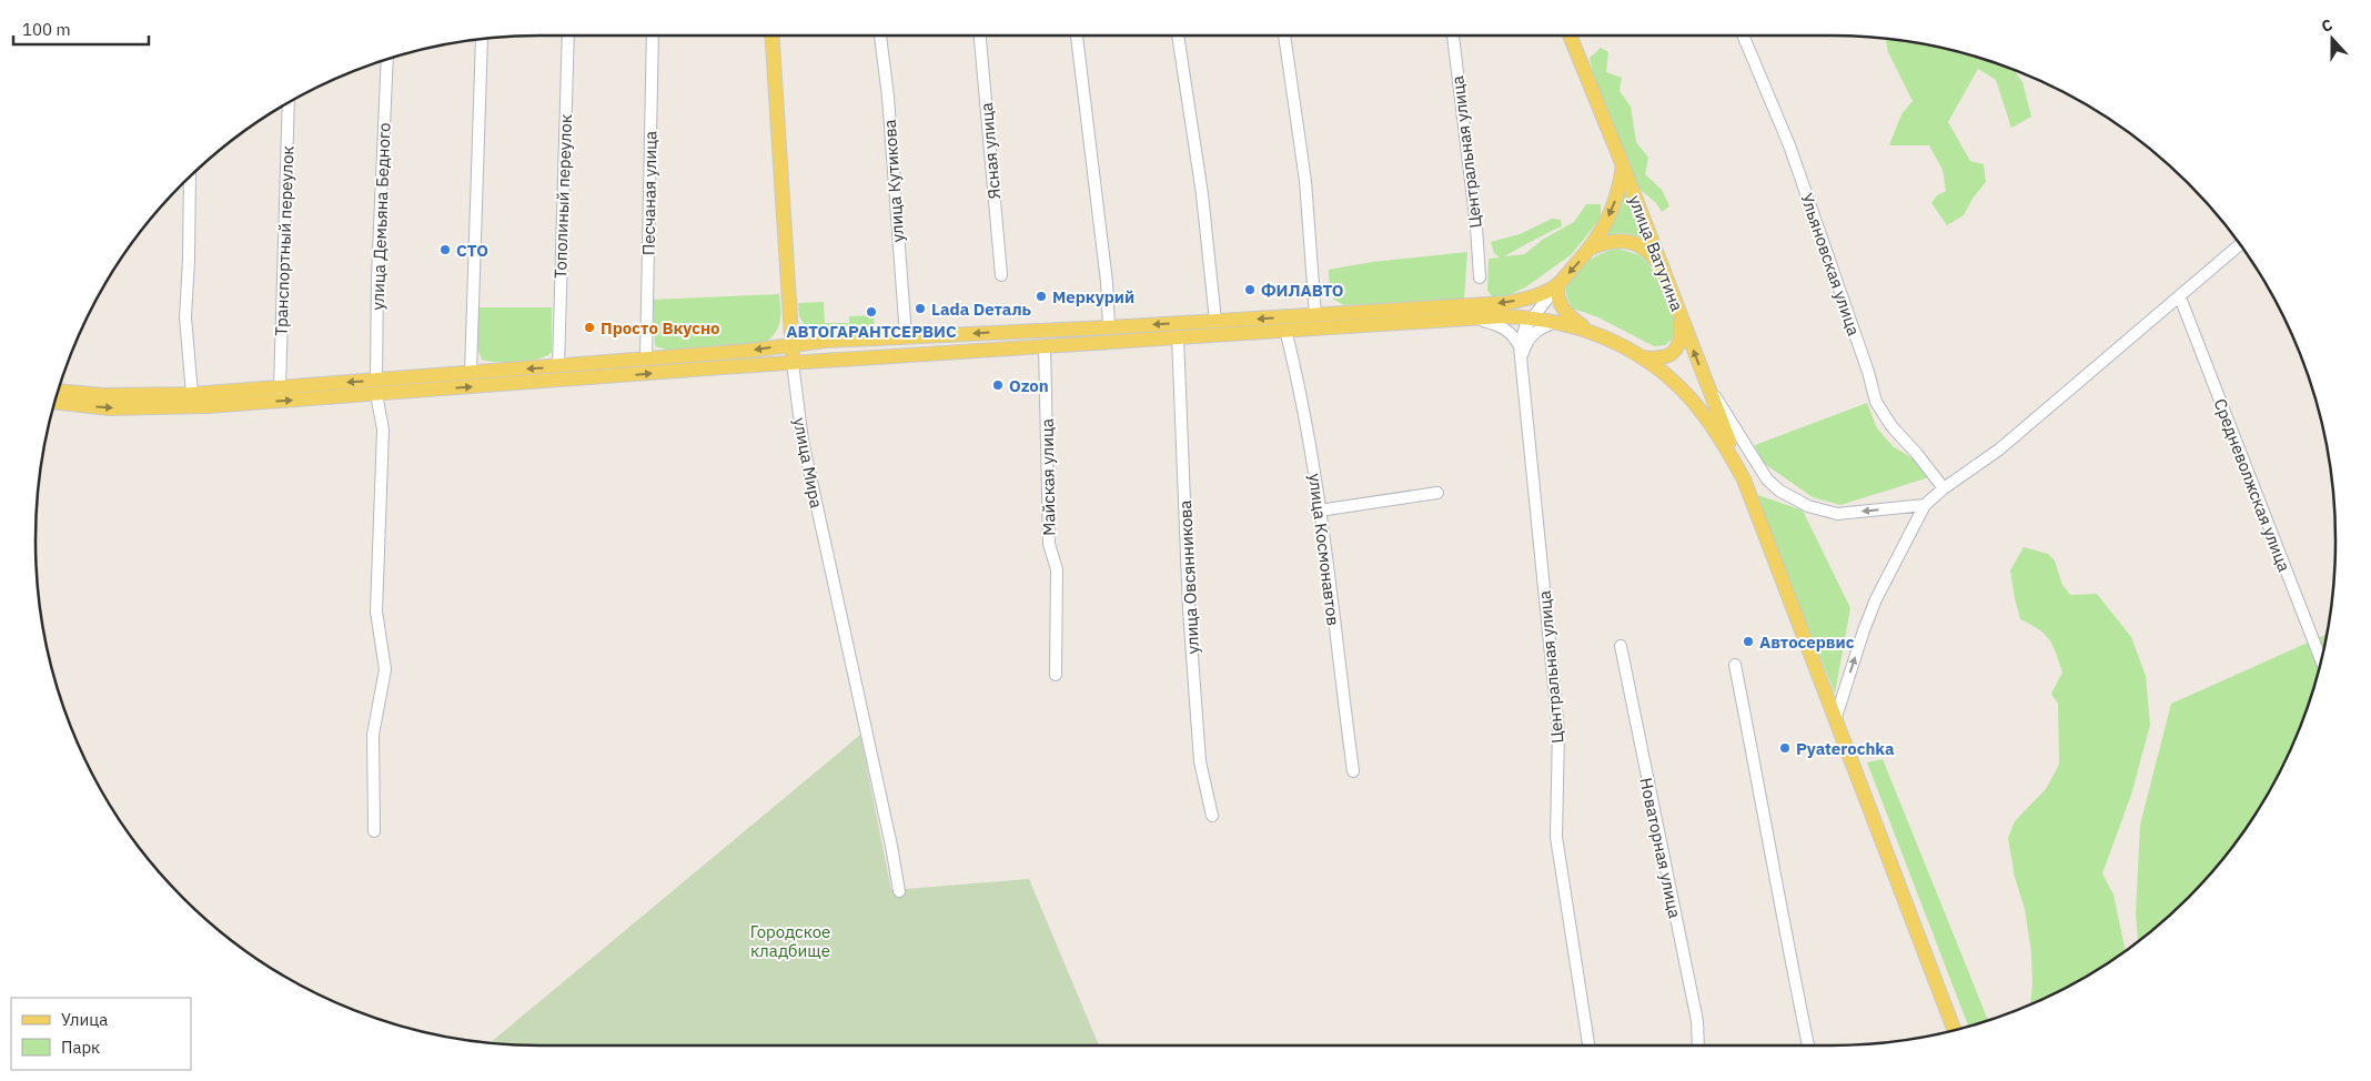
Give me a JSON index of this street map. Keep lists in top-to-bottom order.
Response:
{
  "streets": {
    "main road": ["улица Ватутина", "улица Мира"],
    "street": [
      "Ясная улица",
      "Центральная улица",
      "улица Кутикова",
      "Песчаная улица",
      "Тополиный переулок",
      "улица Демьяна Бедного",
      "Транспортный переулок",
      "Ульяновская улица",
      "Майская улица",
      "Средневолжская улица",
      "улица Космонавтов",
      "улица Овсянникова",
      "Новаторная улица"
    ]
  },
  "crossings": [
    ["Центральная улица", "улица Ватутина"]
  ],
  "parks": ["Городское кладбище"],
  "places": [
    "СТО",
    "ФИЛАВТО",
    "Меркурий",
    "Lada Dеталь",
    "АВТОГАРАНТСЕРВИС",
    "Просто Вкусно",
    "Ozon",
    "Автосервис",
    "Pyaterochka"
  ],
  "legend": ["Улица", "Парк"],
  "scale_bar": "100 m",
  "north": "top"
}
